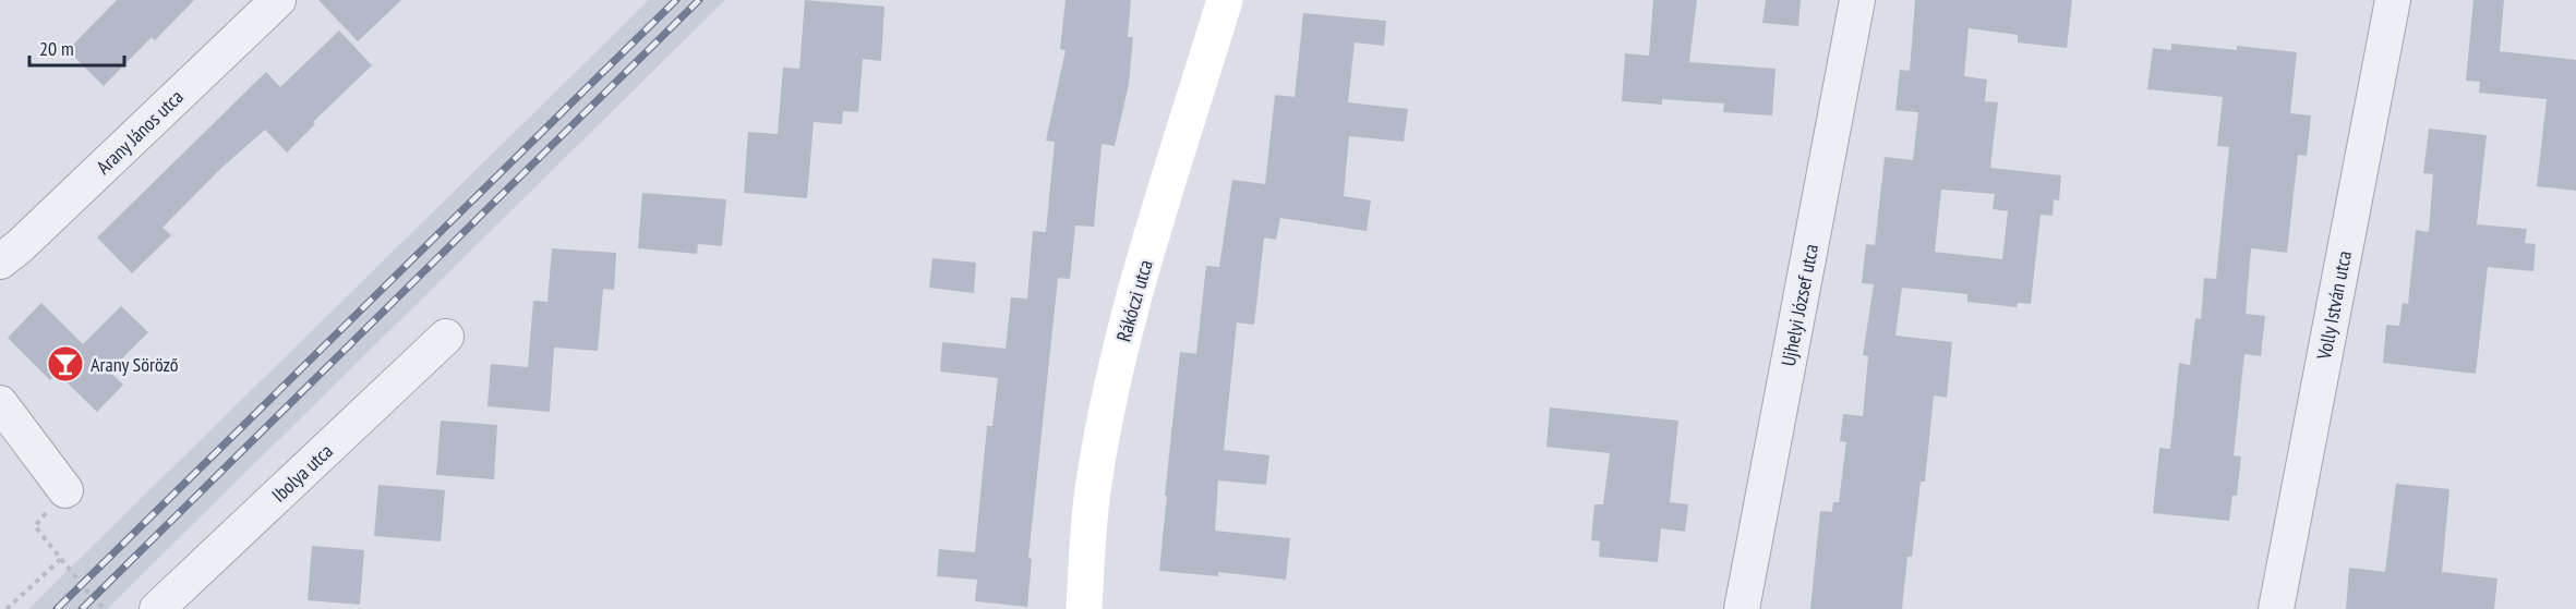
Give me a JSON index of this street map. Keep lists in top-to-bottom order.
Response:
{
  "streets": {
    "main road": ["Rákóczi utca"],
    "street": [
      "Arany János utca",
      "Ujhelyi József utca",
      "Volly István utca",
      "Ibolya utca"
    ]
  },
  "places": {
    "bar": ["Arany Söröző"]
  },
  "scale_bar": "20 m"
}
